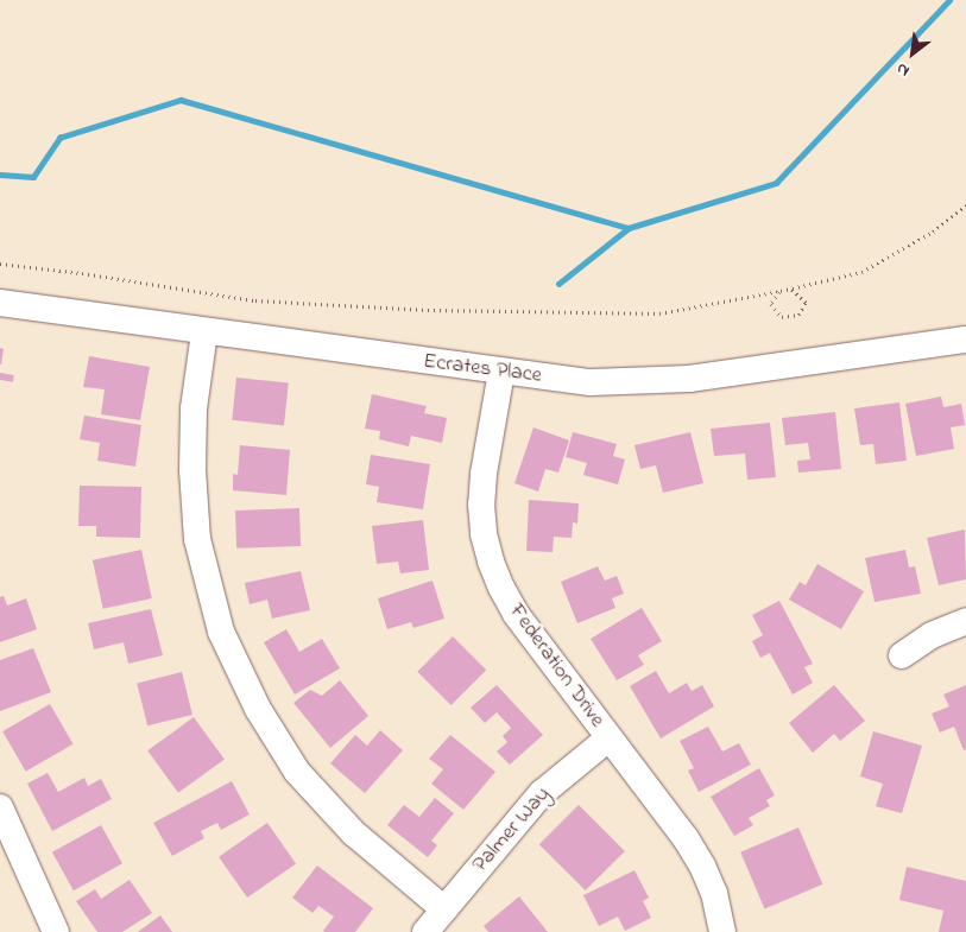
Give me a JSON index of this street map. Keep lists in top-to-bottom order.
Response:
{
  "streets": {
    "street": ["Ecrates Place", "Federation Drive", "Palmer Way"]
  },
  "crossings": [
    ["Ecrates Place", "Federation Drive"],
    ["Federation Drive", "Palmer Way"]
  ],
  "north": "bottom left"
}
